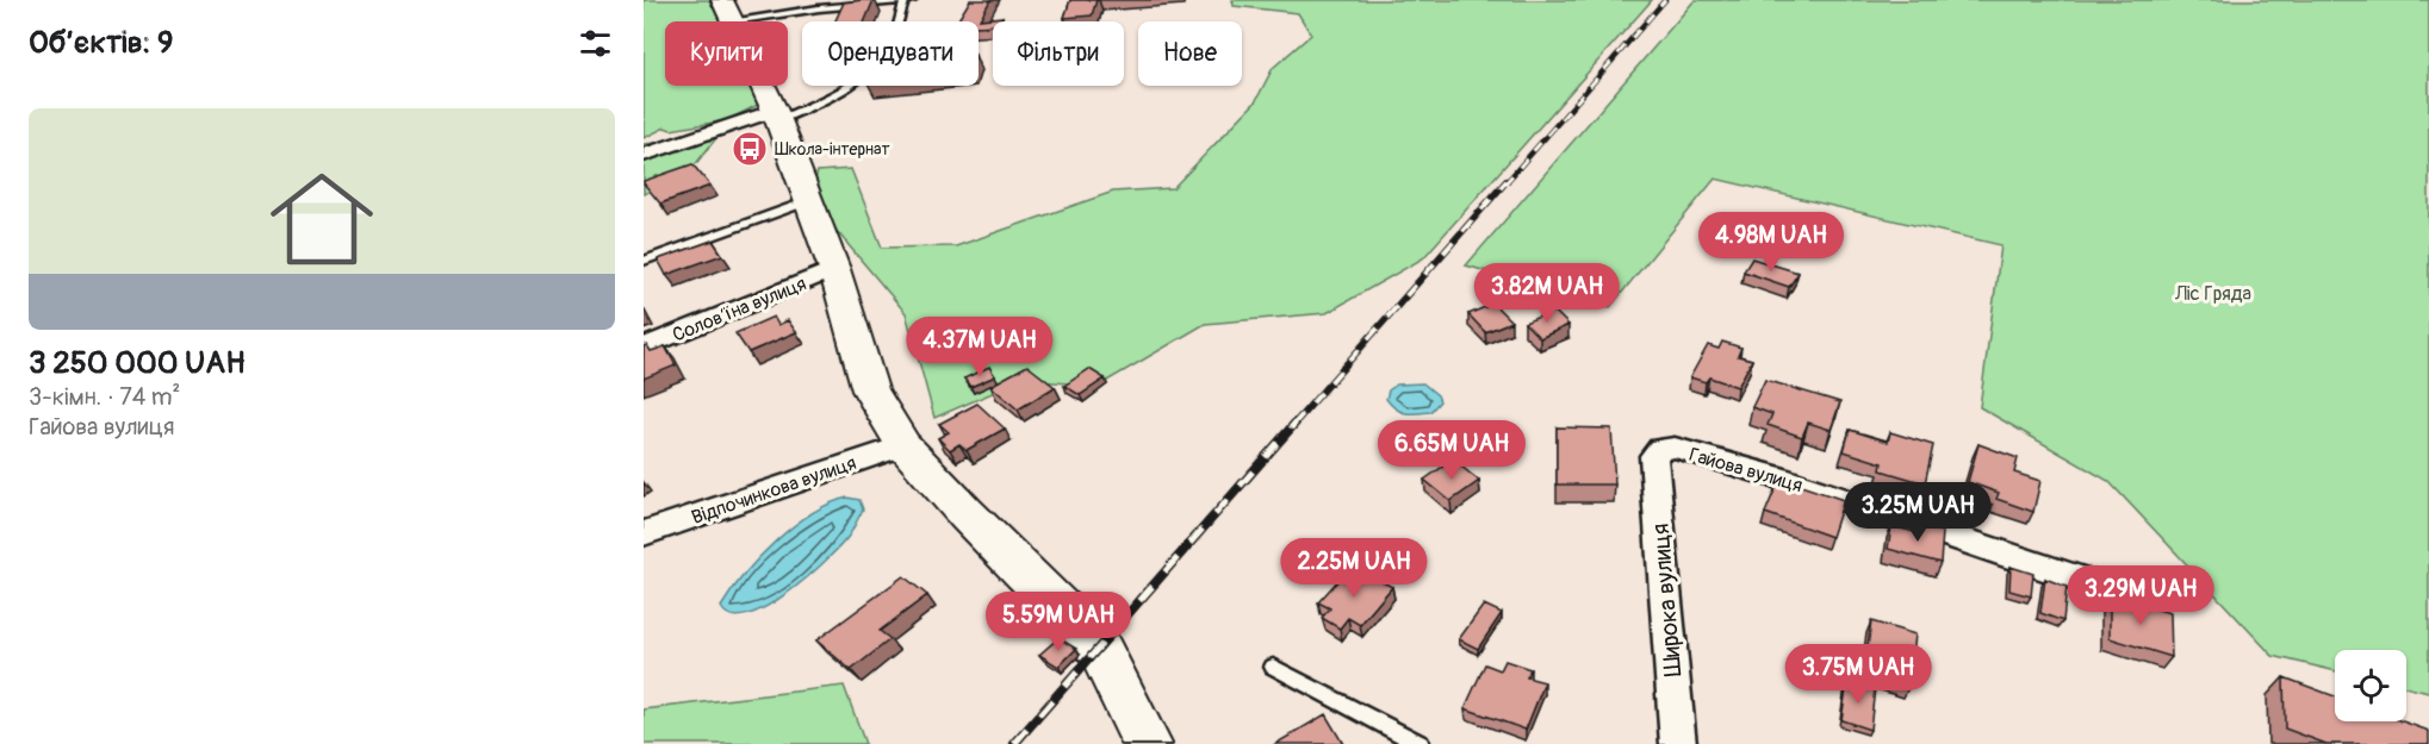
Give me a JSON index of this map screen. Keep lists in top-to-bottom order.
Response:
{
  "streets": {
    "street": [
      "Соловʼїна вулиця",
      "Гайова вулиця",
      "Відпочинкова вулиця",
      "Широка вулиця"
    ]
  },
  "crossings": [
    ["Гайова вулиця", "Широка вулиця"]
  ],
  "parks": ["Ліс Гряда"],
  "places": {
    "bus stop": ["Школа-інтернат"]
  },
  "page": {
    "heading": "Об’єктів: 9",
    "chip": [
      "Купити",
      "Орендувати",
      "Фільтри",
      "Нове"
    ],
    "list": [
      {
        "name": "3 250 000 UAH",
        "note": "3-кімн. · 74 m² · Гайова вулиця"
      }
    ],
    "price": [
      "4.98M UAH",
      "3.82M UAH",
      "4.37M UAH",
      "6.65M UAH",
      "3.25M UAH",
      "2.25M UAH",
      "3.29M UAH",
      "5.59M UAH",
      "3.75M UAH"
    ]
  }
}
